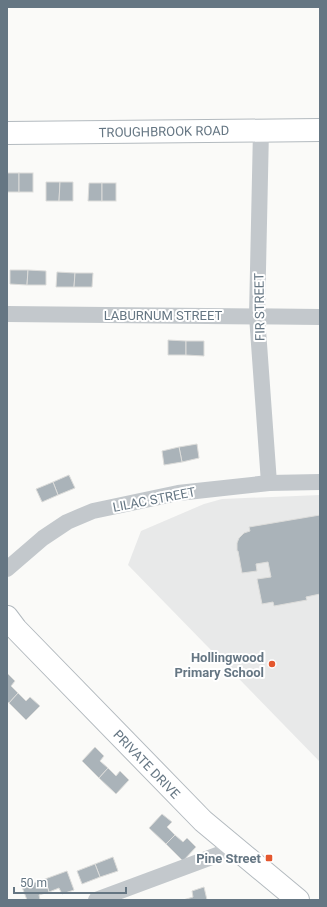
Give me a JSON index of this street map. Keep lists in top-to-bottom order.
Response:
{
  "streets": {
    "street": [
      "TROUGHBROOK ROAD",
      "FIR STREET",
      "LABURNUM STREET",
      "LILAC STREET",
      "PRIVATE DRIVE"
    ]
  },
  "crossings": [
    ["TROUGHBROOK ROAD", "FIR STREET"],
    ["FIR STREET", "LABURNUM STREET"],
    ["FIR STREET", "LILAC STREET"]
  ],
  "places": {
    "other": ["Hollingwood Primary School"],
    "transit": ["Pine Street"]
  },
  "scale_bar": "50 m"
}
